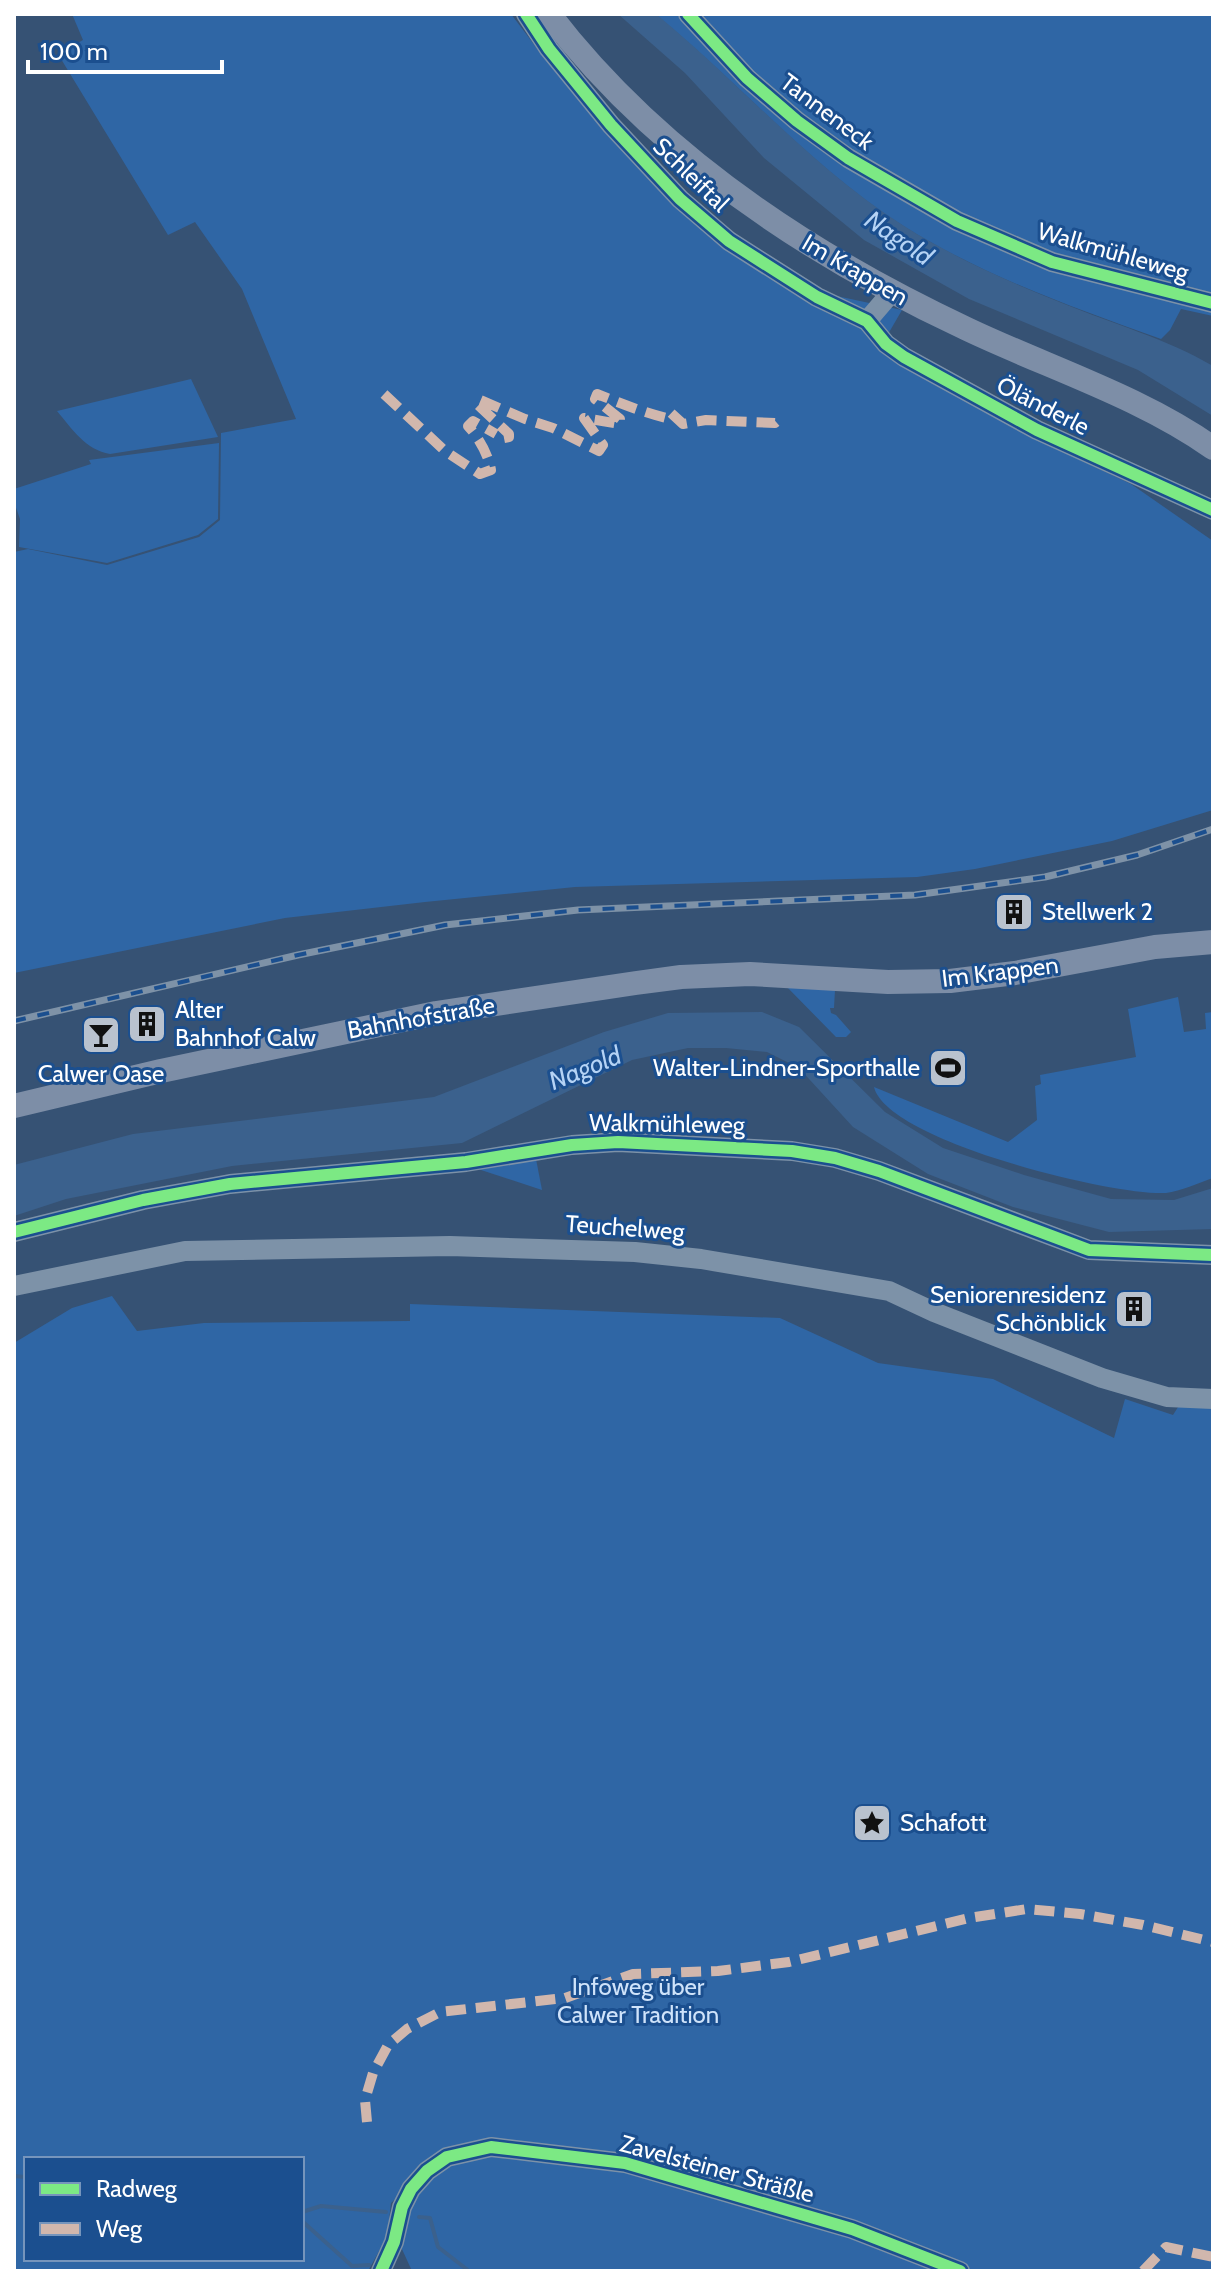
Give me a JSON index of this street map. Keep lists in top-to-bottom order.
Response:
{
  "streets": {
    "main road": ["Im Krappen", "Bahnhofstraße"],
    "street": [
      "Tanneneck",
      "Schleiftal",
      "Walkmühleweg",
      "Öländerle",
      "Teuchelweg",
      "Zavelsteiner Sträßle"
    ]
  },
  "crossings": [
    ["Tanneneck", "Walkmühleweg"],
    ["Schleiftal", "Öländerle"],
    ["Im Krappen", "Bahnhofstraße"]
  ],
  "water": ["Nagold"],
  "parks": ["Infoweg über Calwer Tradition"],
  "places": {
    "building": ["Stellwerk 2", "Alter Bahnhof Calw", "Seniorenresidenz Schönblick"],
    "bar": ["Calwer Oase"],
    "sports": ["Walter-Lindner-Sporthalle"],
    "place": ["Schafott"]
  },
  "legend": ["Radweg", "Weg"],
  "scale_bar": "100 m"
}
